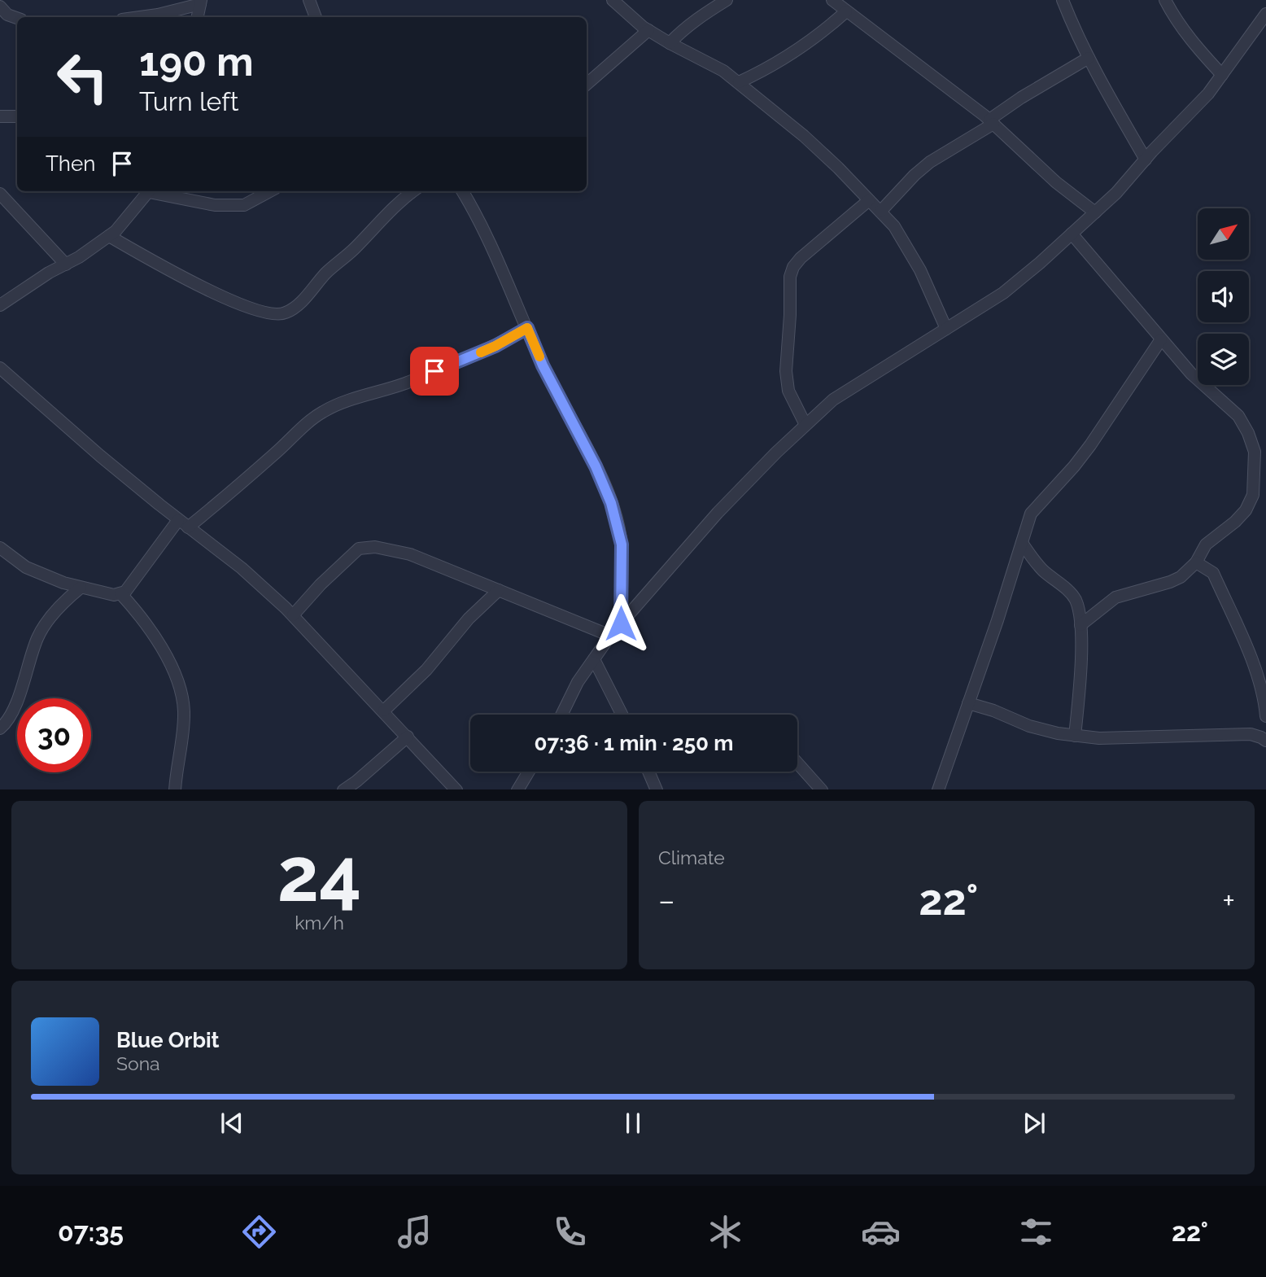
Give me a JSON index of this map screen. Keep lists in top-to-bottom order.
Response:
{
  "north": "top right",
  "page": {
    "turn": ["190 m", "Turn left"],
    "then": "Then",
    "limit": "30",
    "trip": "07:36 · 1 min · 250 m",
    "tile": [
      ["24", "km/h"],
      "Climate"
    ],
    "heat": ["−", "22°", "+"],
    "song": ["Blue Orbit", "Sona"],
    "tabs": ["07:35", "22°"]
  }
}
